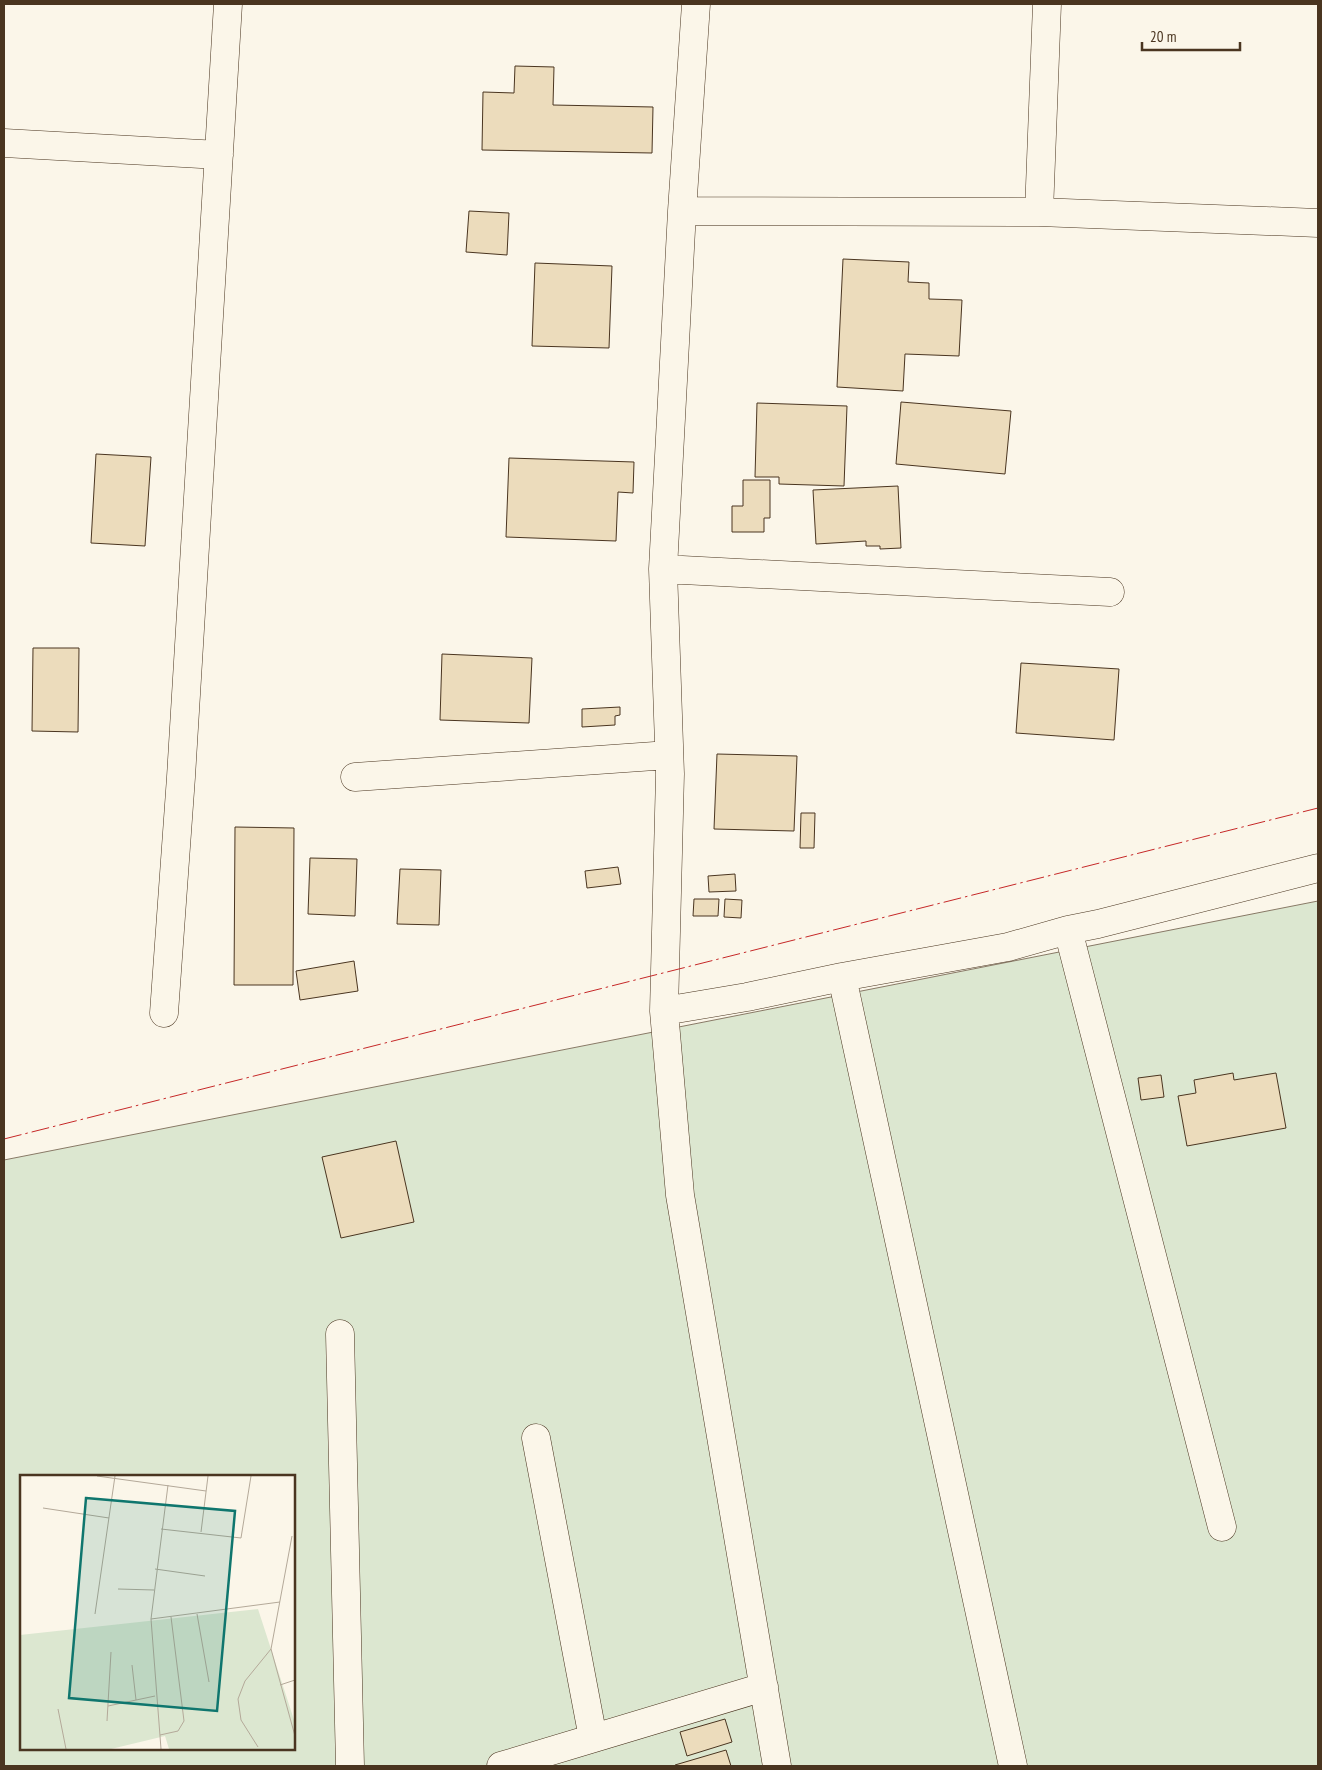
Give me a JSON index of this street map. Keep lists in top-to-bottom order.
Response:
{
  "scale_bar": "20 m"
}
